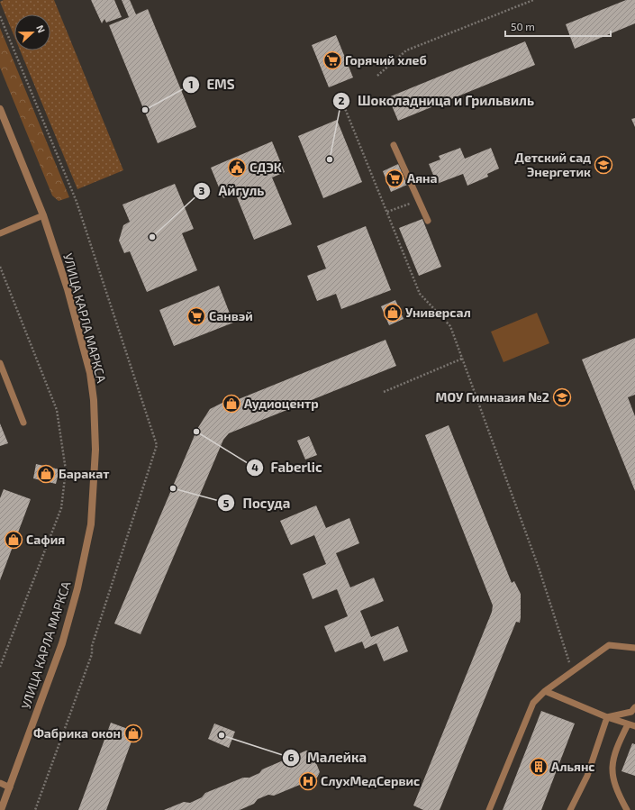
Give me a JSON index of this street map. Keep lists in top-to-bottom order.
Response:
{
  "streets": {
    "street": ["УЛИЦА КАРЛА МАРКСА"]
  },
  "places": {
    "supermarket": ["Горячий хлеб", "Аяна", "Санвэй"],
    "other": [
      "EMS",
      "Шоколадница и Грильвиль",
      "Айгуль",
      "Faberlic",
      "Посуда",
      "Малейка"
    ],
    "school or university": ["Детский сад Энергетик", "МОУ Гимназия №2"],
    "public building": ["СДЭК"],
    "shop": [
      "Универсал",
      "Аудиоцентр",
      "Баракат",
      "Сафия",
      "Фабрика окон"
    ],
    "building": ["Альянс"],
    "hospital": ["СлухМедСервис"]
  },
  "scale_bar": "50 m",
  "north": "right"
}
